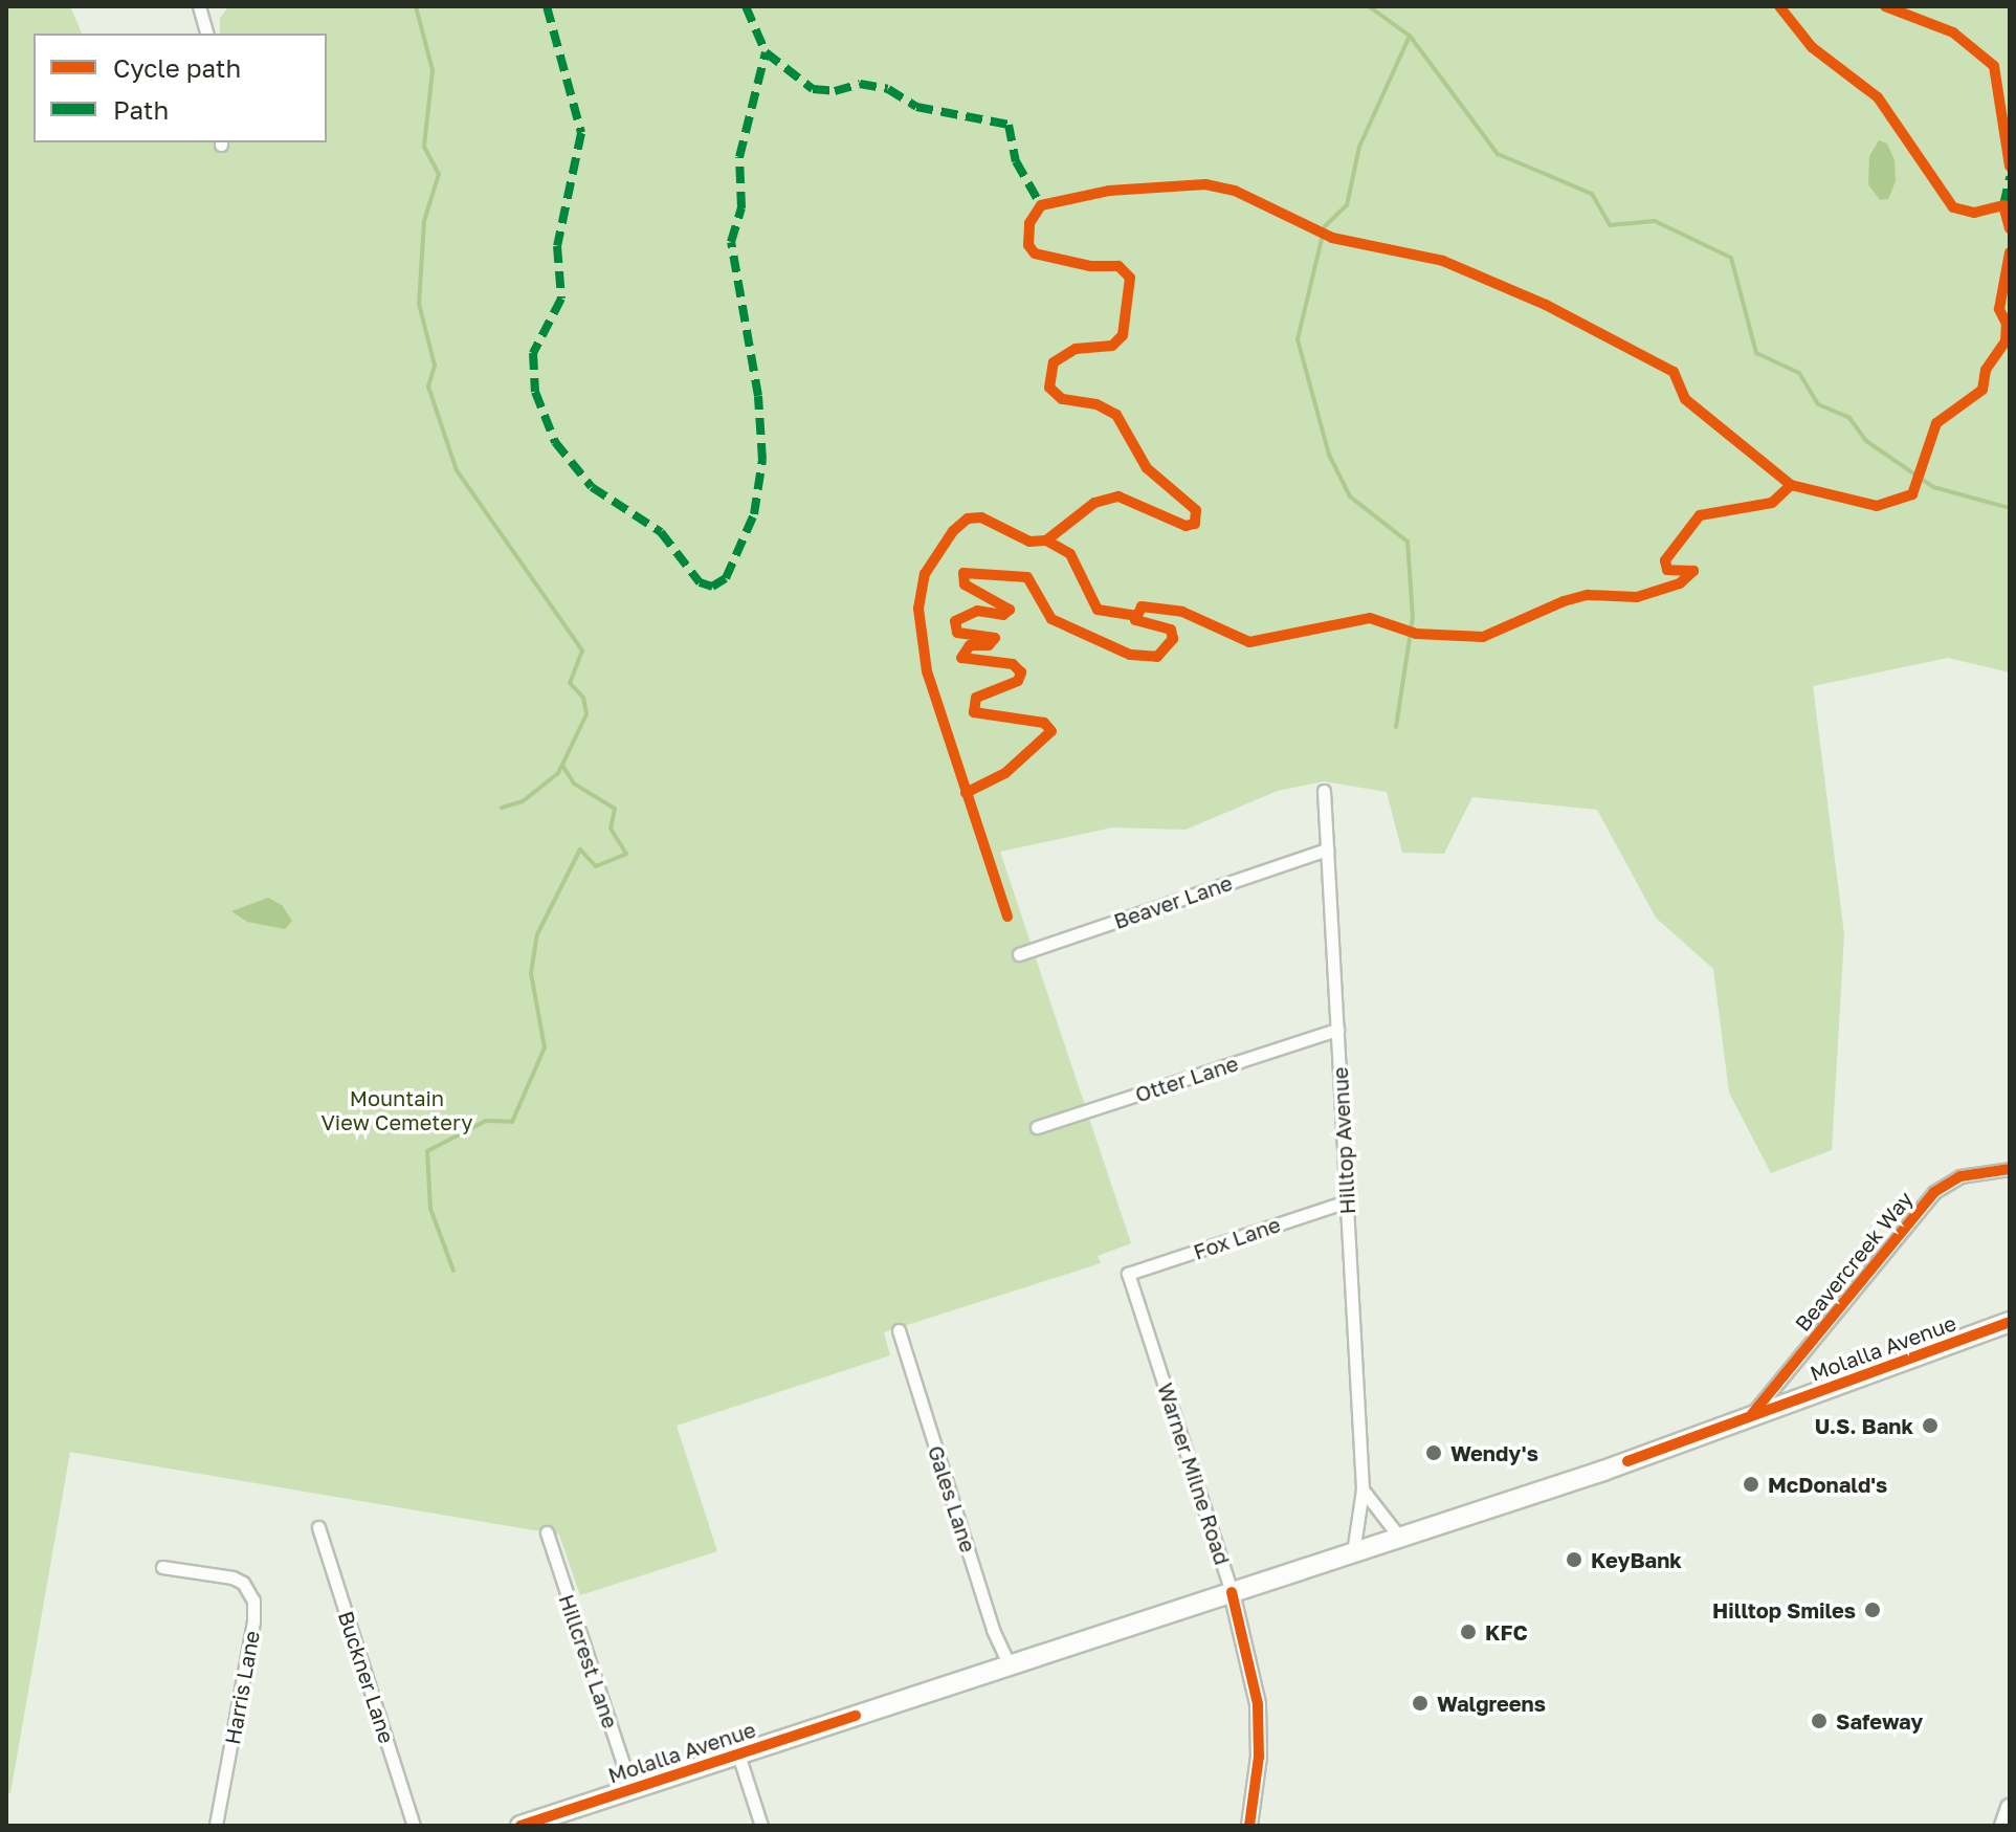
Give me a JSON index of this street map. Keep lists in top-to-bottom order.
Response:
{
  "streets": {
    "main road": ["Molalla Avenue"],
    "street": [
      "Beaver Lane",
      "Otter Lane",
      "Hilltop Avenue",
      "Fox Lane",
      "Beavercreek Way",
      "Warner Milne Road",
      "Gales Lane",
      "Hillcrest Lane",
      "Buckner Lane",
      "Harris Lane"
    ]
  },
  "crossings": [
    ["Beaver Lane", "Hilltop Avenue"],
    ["Otter Lane", "Hilltop Avenue"],
    ["Hilltop Avenue", "Fox Lane"],
    ["Hilltop Avenue", "Molalla Avenue"],
    ["Fox Lane", "Warner Milne Road"],
    ["Beavercreek Way", "Molalla Avenue"],
    ["Molalla Avenue", "Warner Milne Road"],
    ["Molalla Avenue", "Gales Lane"],
    ["Molalla Avenue", "Hillcrest Lane"]
  ],
  "parks": ["Mountain View Cemetery"],
  "places": [
    "U.S. Bank",
    "Wendy's",
    "McDonald's",
    "KeyBank",
    "Hilltop Smiles",
    "KFC",
    "Walgreens",
    "Safeway"
  ],
  "legend": ["Cycle path", "Path"]
}
